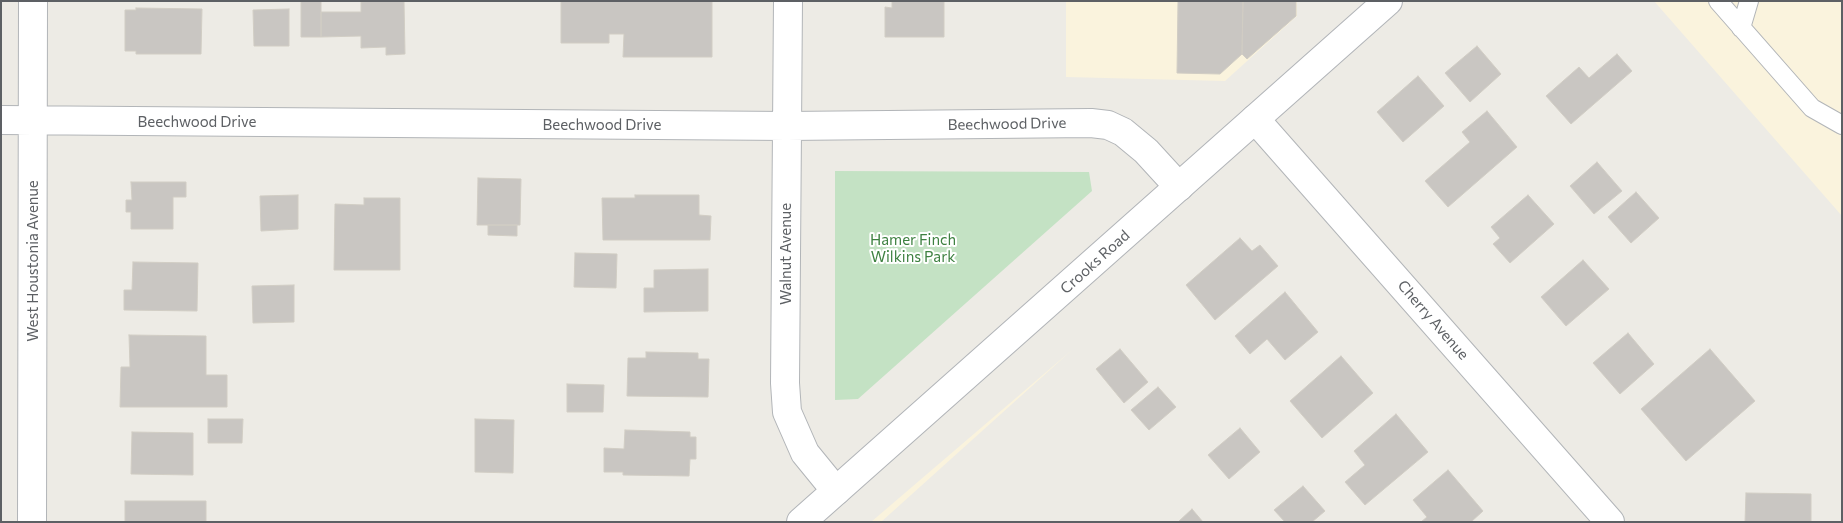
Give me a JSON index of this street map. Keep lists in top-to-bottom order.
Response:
{
  "streets": {
    "street": [
      "Beechwood Drive",
      "Walnut Avenue",
      "West Houstonia Avenue",
      "Crooks Road",
      "Cherry Avenue"
    ]
  },
  "crossings": [
    ["Beechwood Drive", "Walnut Avenue"],
    ["Beechwood Drive", "West Houstonia Avenue"],
    ["Beechwood Drive", "Crooks Road"],
    ["Walnut Avenue", "Crooks Road"],
    ["Crooks Road", "Cherry Avenue"]
  ],
  "parks": ["Hamer Finch Wilkins Park"]
}
